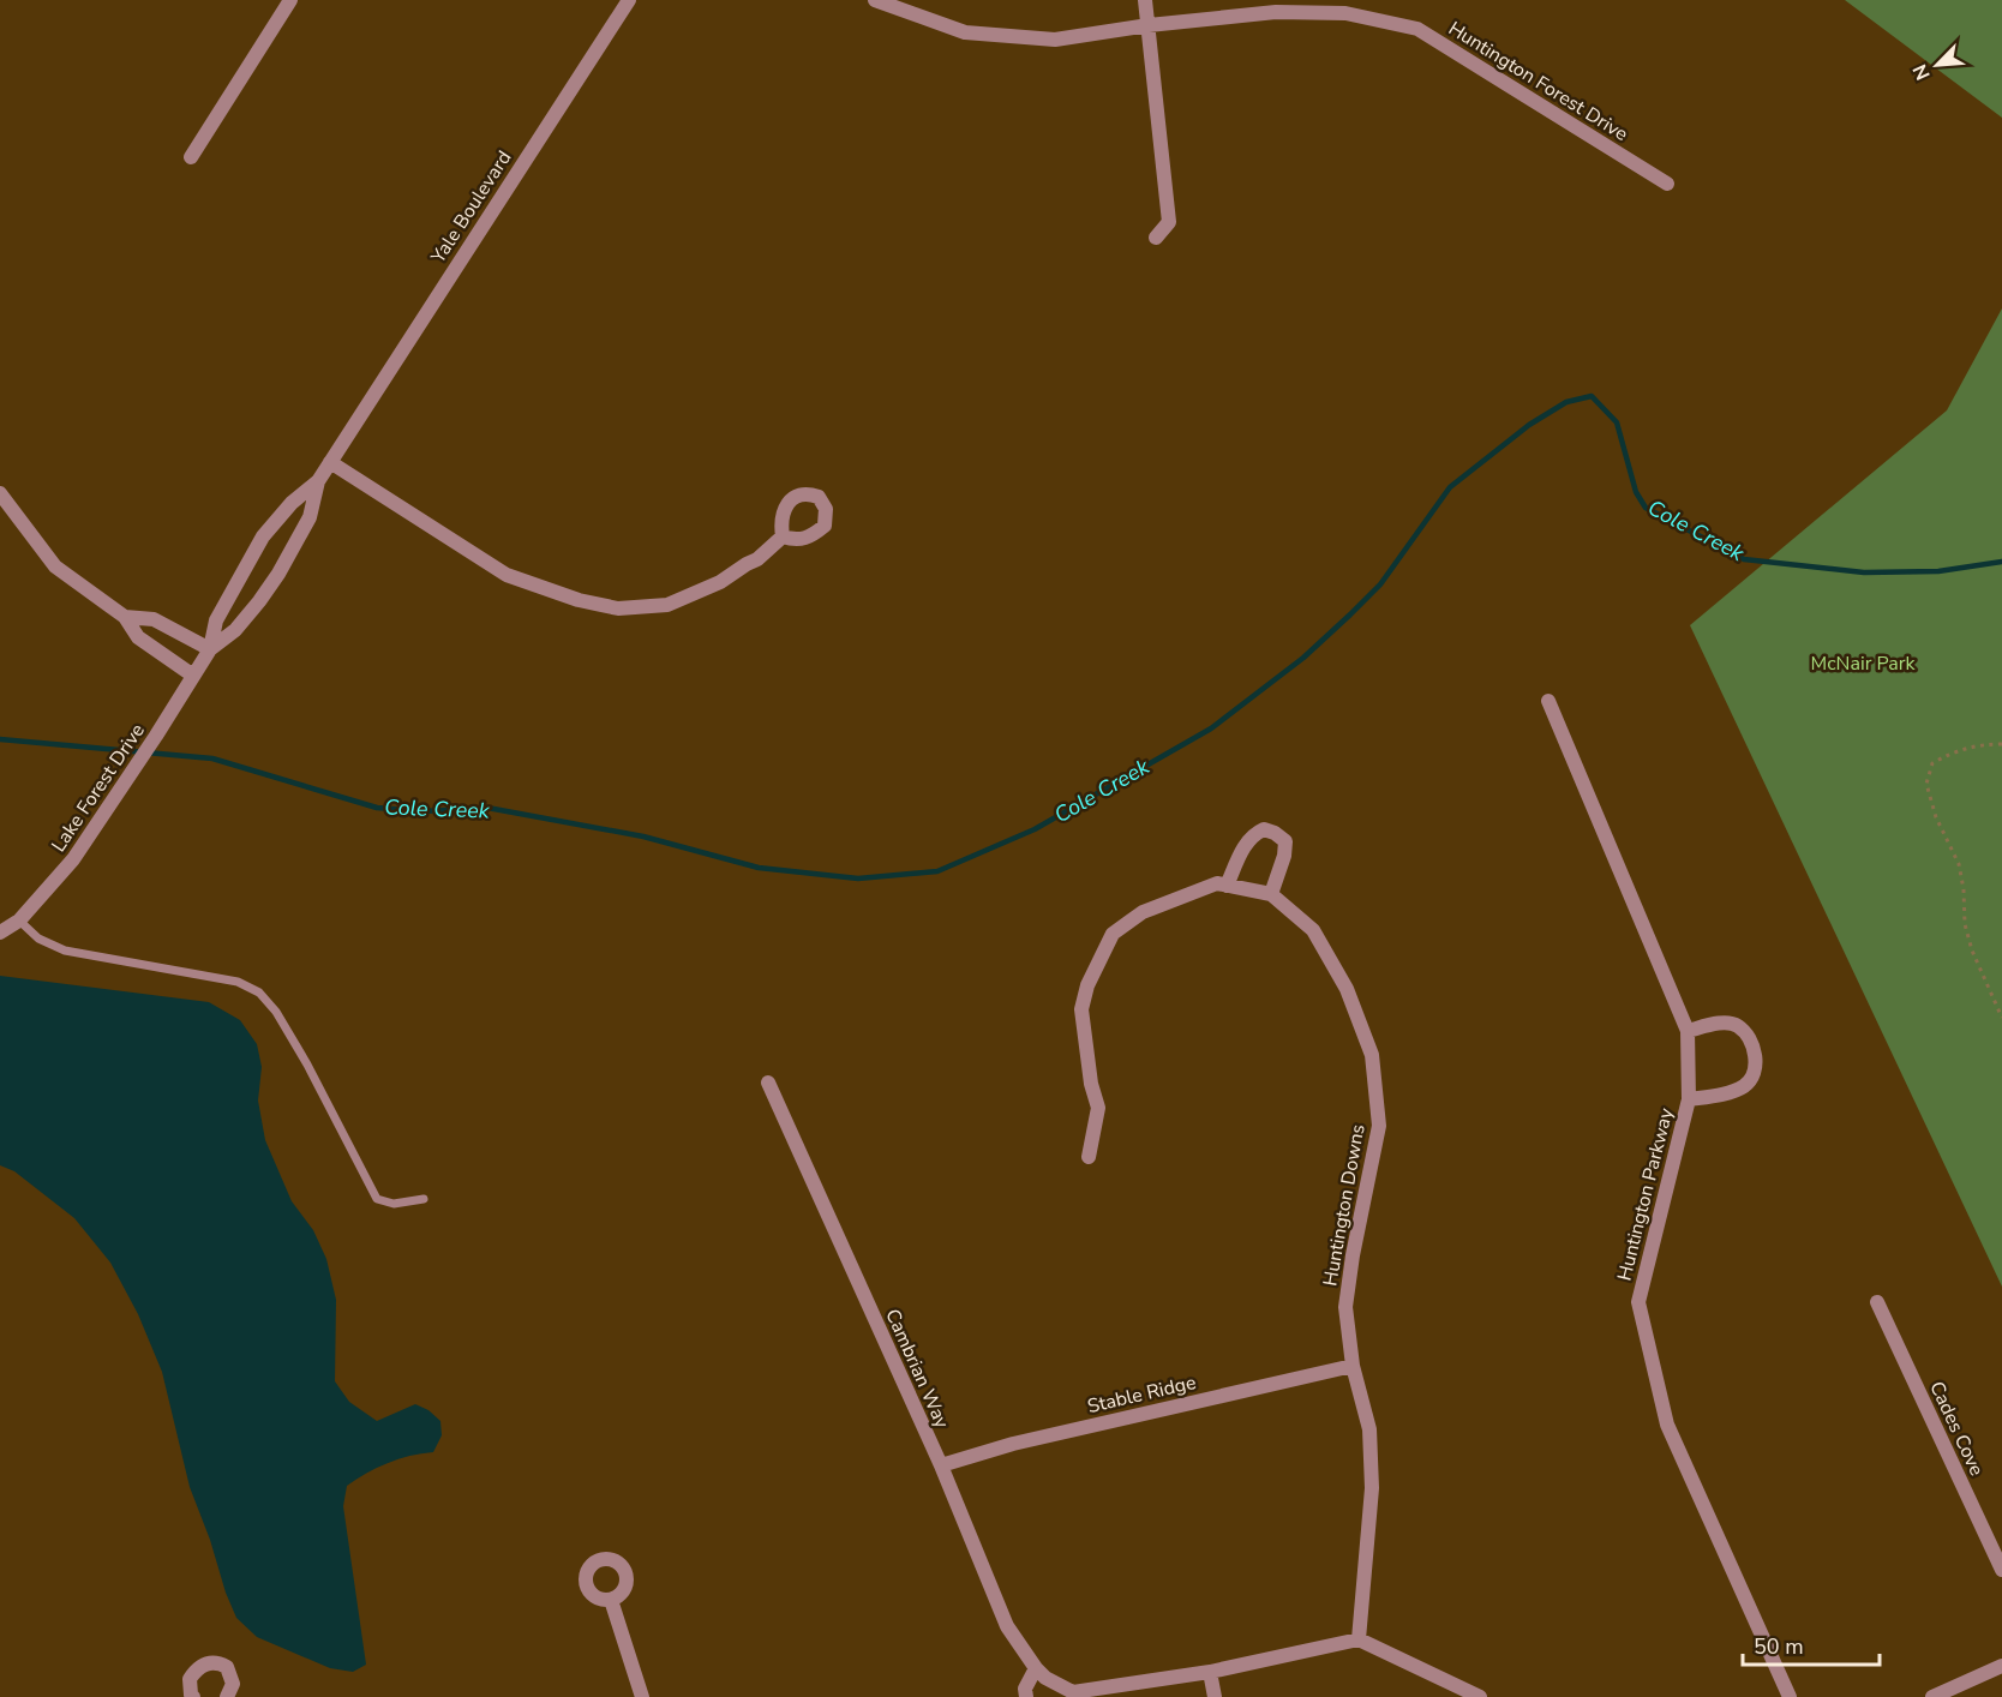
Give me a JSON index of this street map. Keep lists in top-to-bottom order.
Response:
{
  "streets": {
    "street": [
      "Huntington Forest Drive",
      "Yale Boulevard",
      "Lake Forest Drive",
      "Huntington Parkway",
      "Huntington Downs",
      "Cambrian Way",
      "Stable Ridge",
      "Cades Cove"
    ]
  },
  "crossings": [
    ["Yale Boulevard", "Lake Forest Drive"],
    ["Huntington Downs", "Cambrian Way"],
    ["Huntington Downs", "Stable Ridge"],
    ["Cambrian Way", "Stable Ridge"]
  ],
  "water": ["Cole Creek"],
  "parks": ["McNair Park"],
  "scale_bar": "50 m",
  "north": "bottom left"
}
